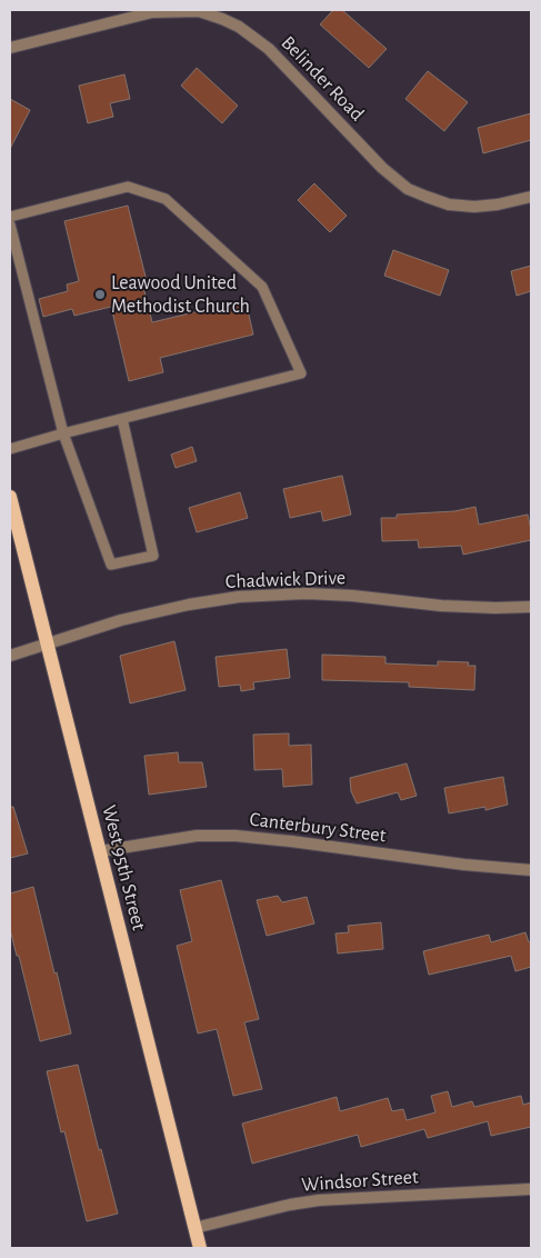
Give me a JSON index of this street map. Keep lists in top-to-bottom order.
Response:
{
  "streets": {
    "main road": ["West 95th Street"],
    "street": [
      "Belinder Road",
      "Chadwick Drive",
      "Canterbury Street",
      "Windsor Street"
    ]
  },
  "crossings": [
    ["Chadwick Drive", "West 95th Street"],
    ["Canterbury Street", "West 95th Street"],
    ["West 95th Street", "Windsor Street"]
  ],
  "places": ["Leawood United Methodist Church"]
}
